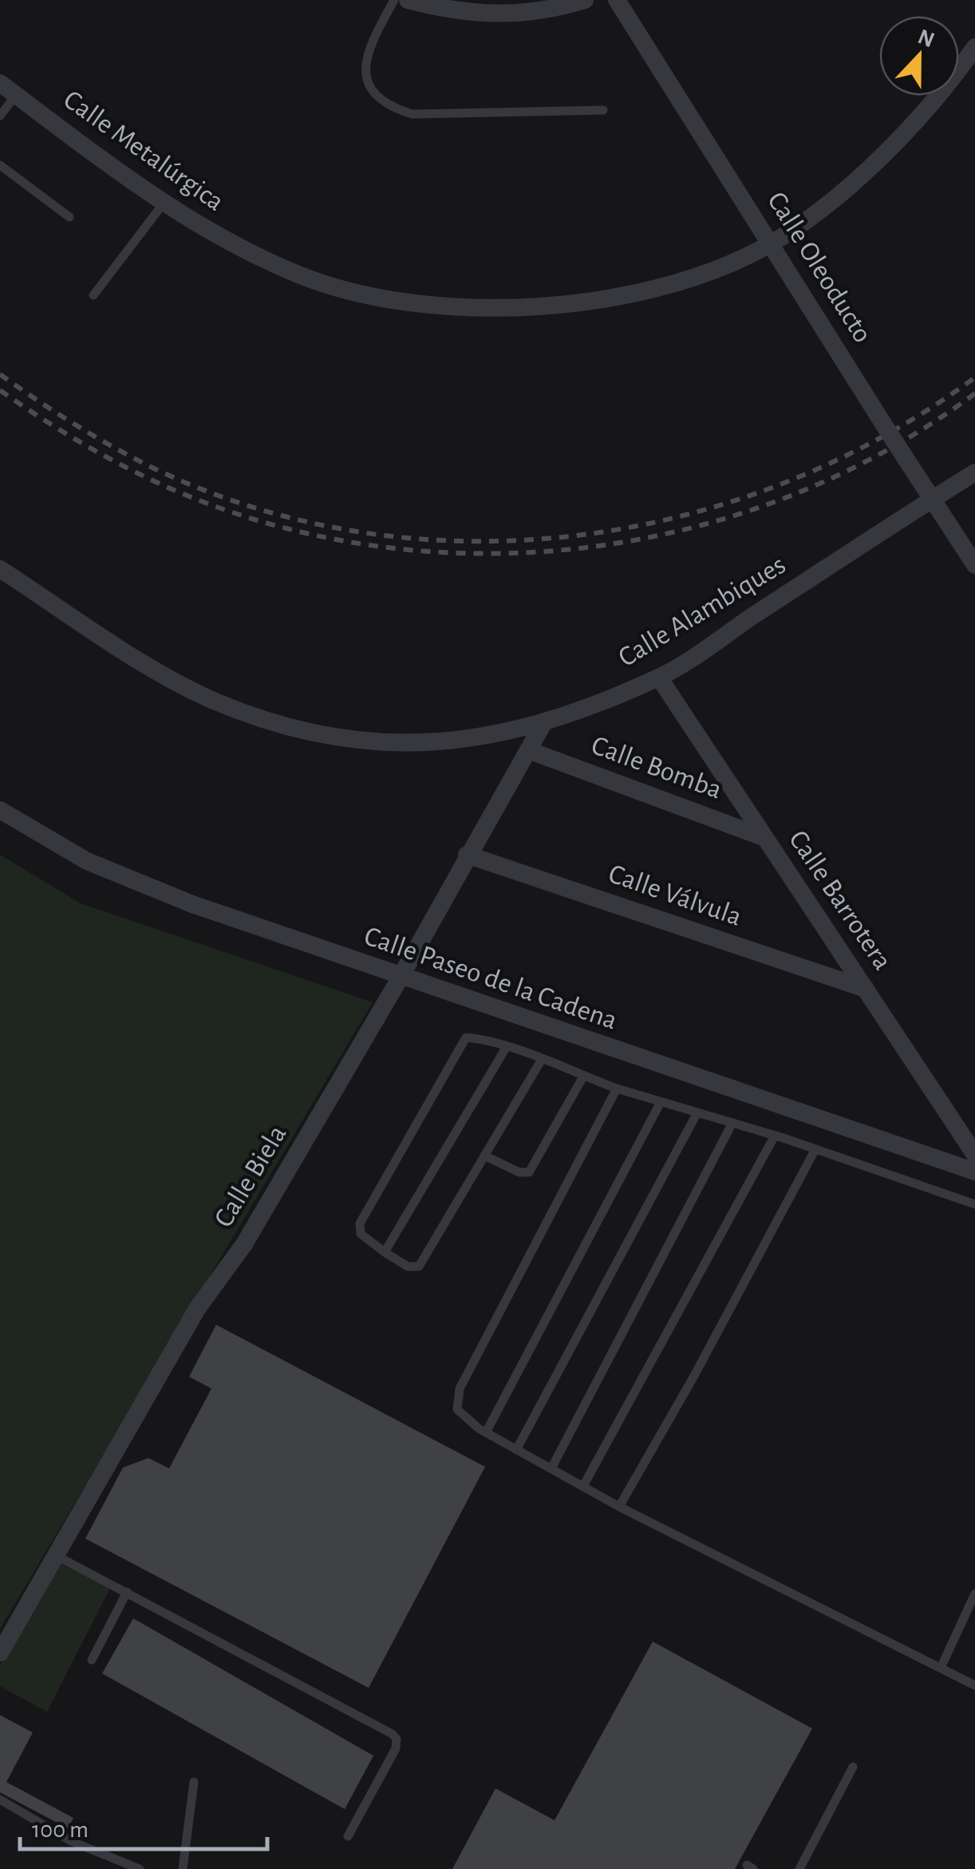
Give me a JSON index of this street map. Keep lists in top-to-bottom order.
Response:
{
  "streets": {
    "street": [
      "Calle Metalúrgica",
      "Calle Oleoducto",
      "Calle Alambiques",
      "Calle Bomba",
      "Calle Válvula",
      "Calle Barrotera",
      "Calle Paseo de la Cadena",
      "Calle Biela"
    ]
  },
  "crossings": [
    ["Calle Metalúrgica", "Calle Oleoducto"],
    ["Calle Oleoducto", "Calle Alambiques"],
    ["Calle Alambiques", "Calle Barrotera"],
    ["Calle Alambiques", "Calle Biela"],
    ["Calle Bomba", "Calle Barrotera"],
    ["Calle Bomba", "Calle Biela"],
    ["Calle Válvula", "Calle Barrotera"],
    ["Calle Válvula", "Calle Biela"],
    ["Calle Paseo de la Cadena", "Calle Biela"]
  ],
  "scale_bar": "100 m",
  "north": "top"
}
